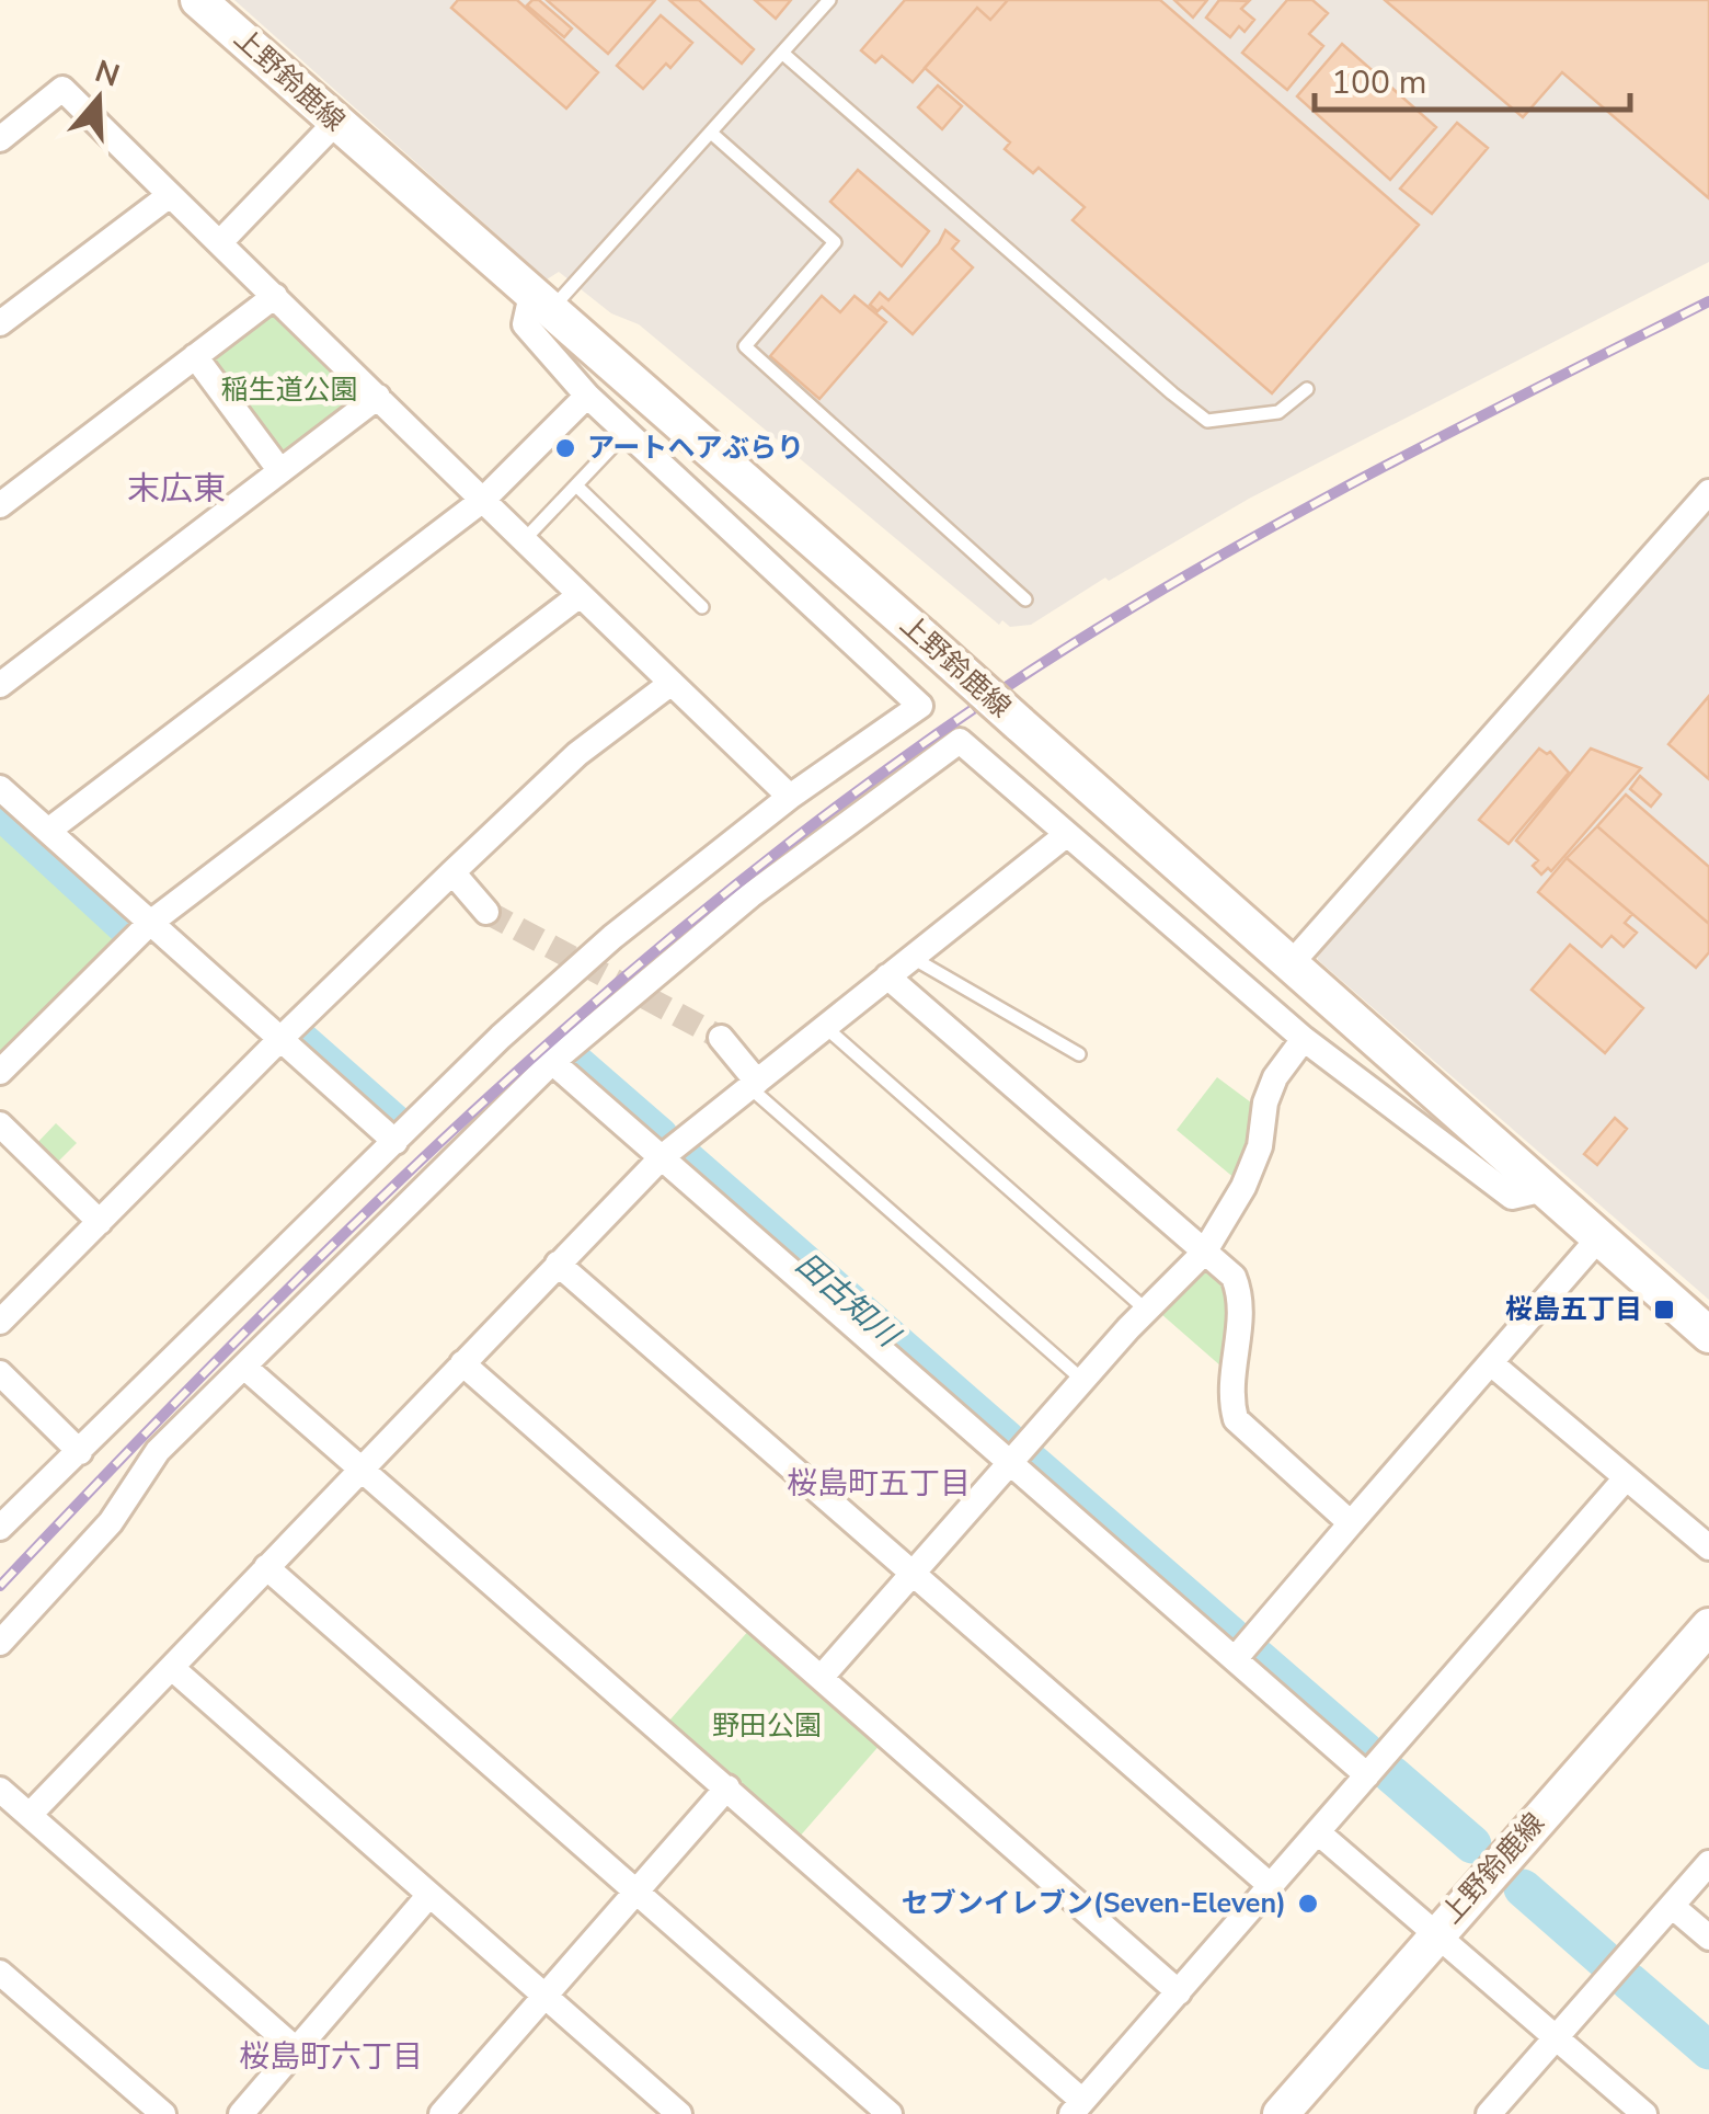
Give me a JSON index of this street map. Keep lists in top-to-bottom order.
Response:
{
  "streets": {
    "main road": ["上野鈴鹿線"]
  },
  "districts": ["末広東", "桜島町五丁目", "桜島町六丁目"],
  "water": ["田古知川"],
  "parks": ["稲生道公園", "野田公園"],
  "places": {
    "other": ["アートヘアぶらり", "セブンイレブン(Seven-Eleven)"],
    "transit": ["桜島五丁目"]
  },
  "scale_bar": "100 m",
  "north": "top"
}
